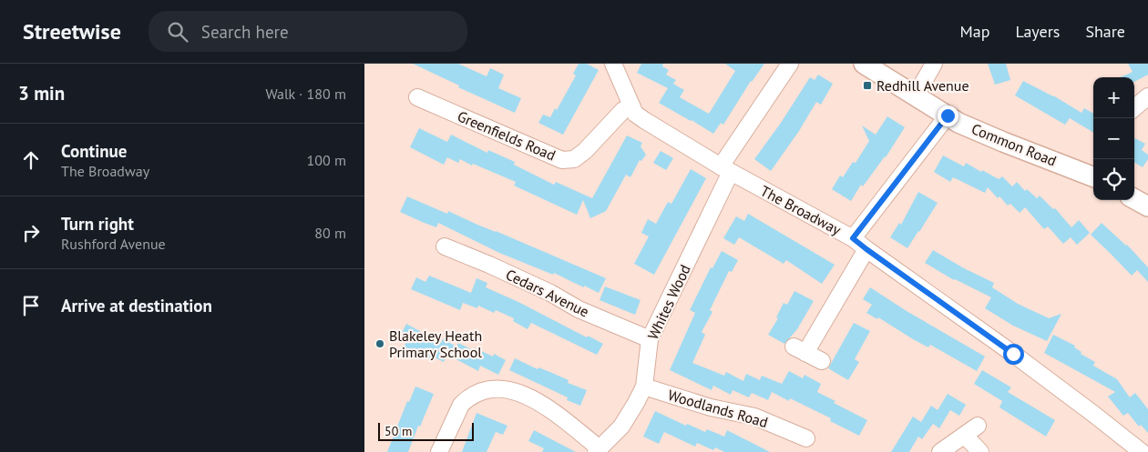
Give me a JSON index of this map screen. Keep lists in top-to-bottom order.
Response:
{
  "streets": {
    "street": [
      "Greenfields Road",
      "Common Road",
      "The Broadway",
      "Cedars Avenue",
      "Whites Wood",
      "Woodlands Road"
    ]
  },
  "crossings": [
    ["Greenfields Road", "The Broadway"],
    ["The Broadway", "Whites Wood"],
    ["Cedars Avenue", "Whites Wood"],
    ["Whites Wood", "Woodlands Road"]
  ],
  "places": {
    "transit": ["Redhill Avenue"],
    "other": ["Blakeley Heath Primary School"]
  },
  "scale_bar": "50 m",
  "page": {
    "header": "Streetwise",
    "search": "Search here",
    "nav": ["Map", "Layers", "Share"],
    "heading": ["3 min", "Walk · 180 m"],
    "map_buttons": ["+", "−"],
    "list": [
      ["Continue", "The Broadway", "100 m"],
      ["Turn right", "Rushford Avenue", "80 m"],
      "Arrive at destination"
    ],
    "scale": "50 m"
  }
}
